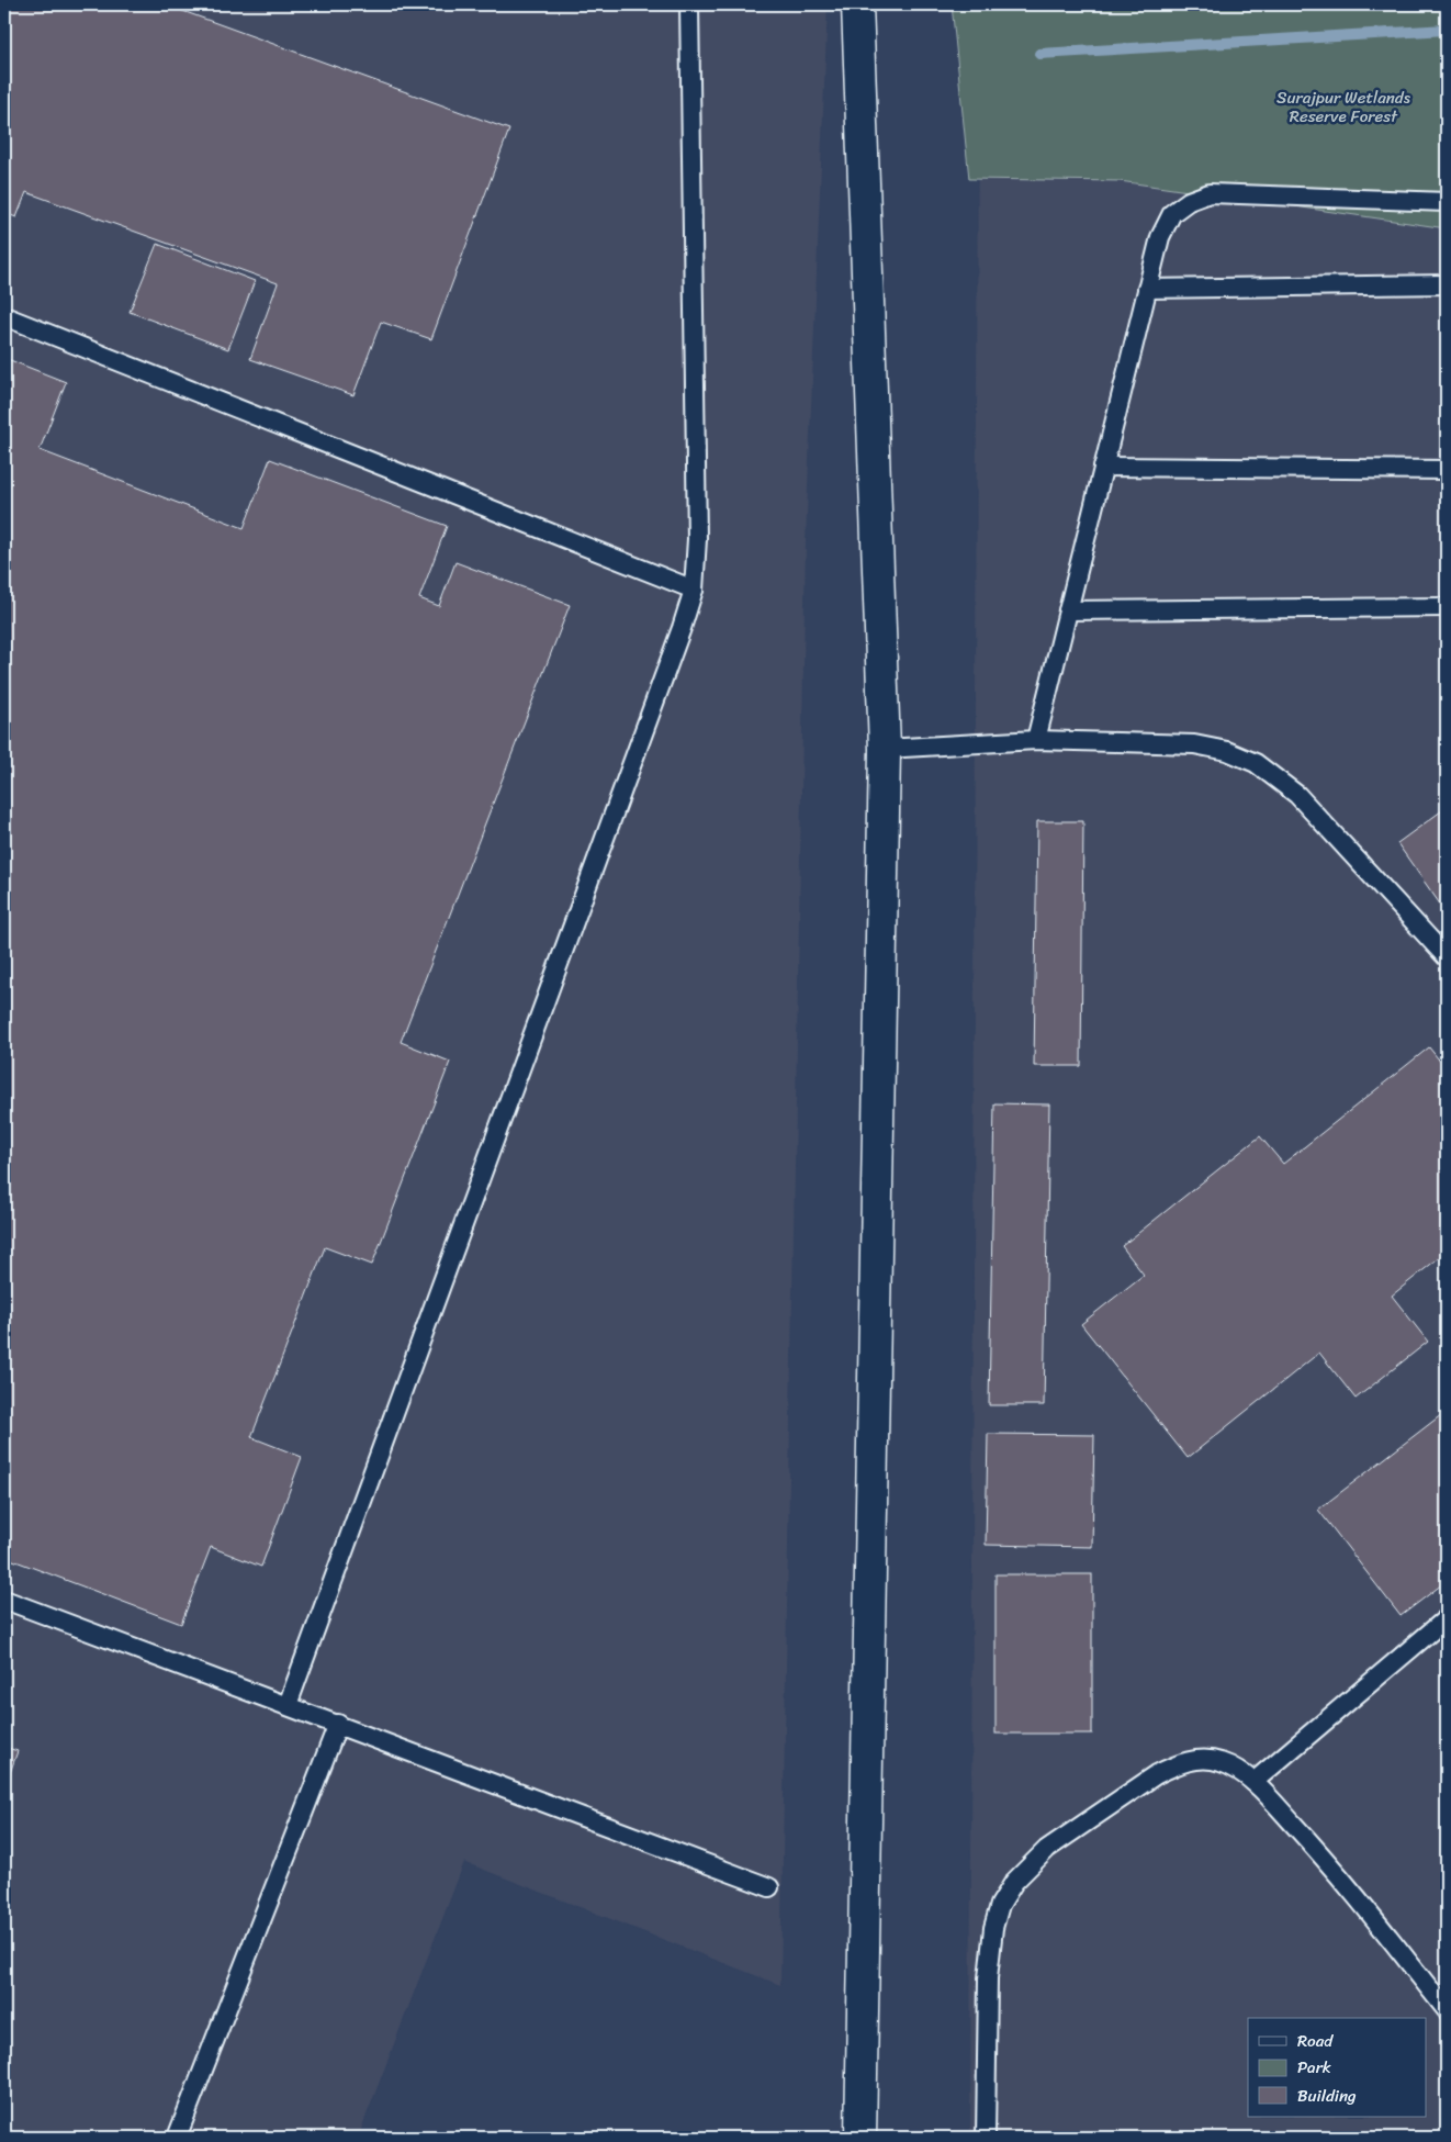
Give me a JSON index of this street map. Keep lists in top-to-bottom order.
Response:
{
  "parks": ["Surajpur Wetlands Reserve Forest"],
  "legend": ["Road", "Park", "Building"]
}
